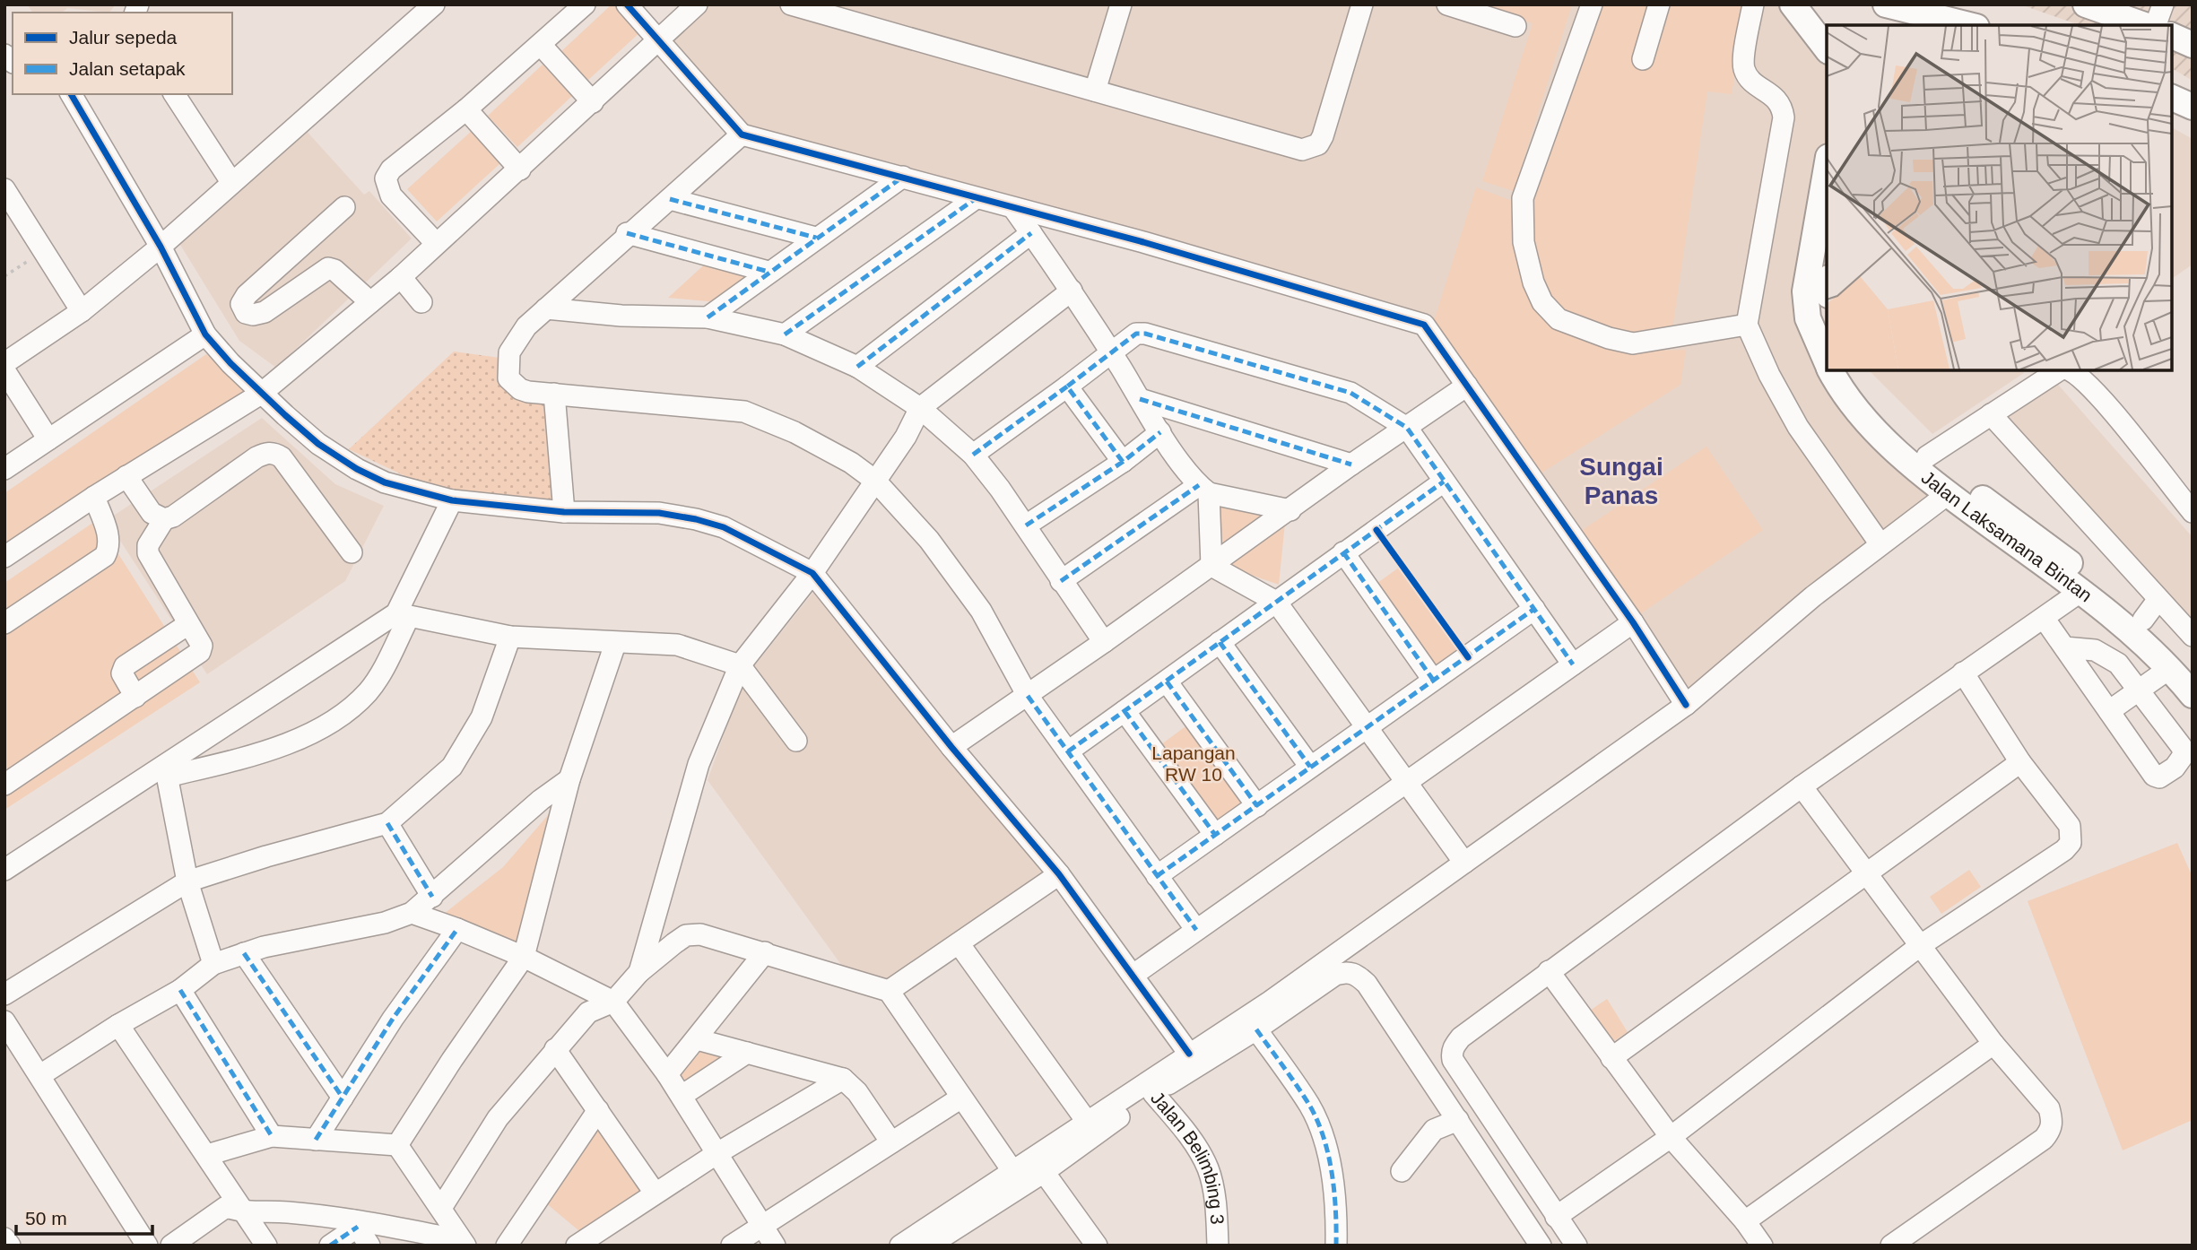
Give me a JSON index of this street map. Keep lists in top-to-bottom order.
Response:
{
  "streets": {
    "main road": ["Jalan Laksamana Bintan"],
    "street": ["Jalan Belimbing 3"]
  },
  "districts": ["Sungai Panas"],
  "parks": ["Lapangan RW 10"],
  "legend": ["Jalur sepeda", "Jalan setapak"],
  "scale_bar": "50 m"
}
